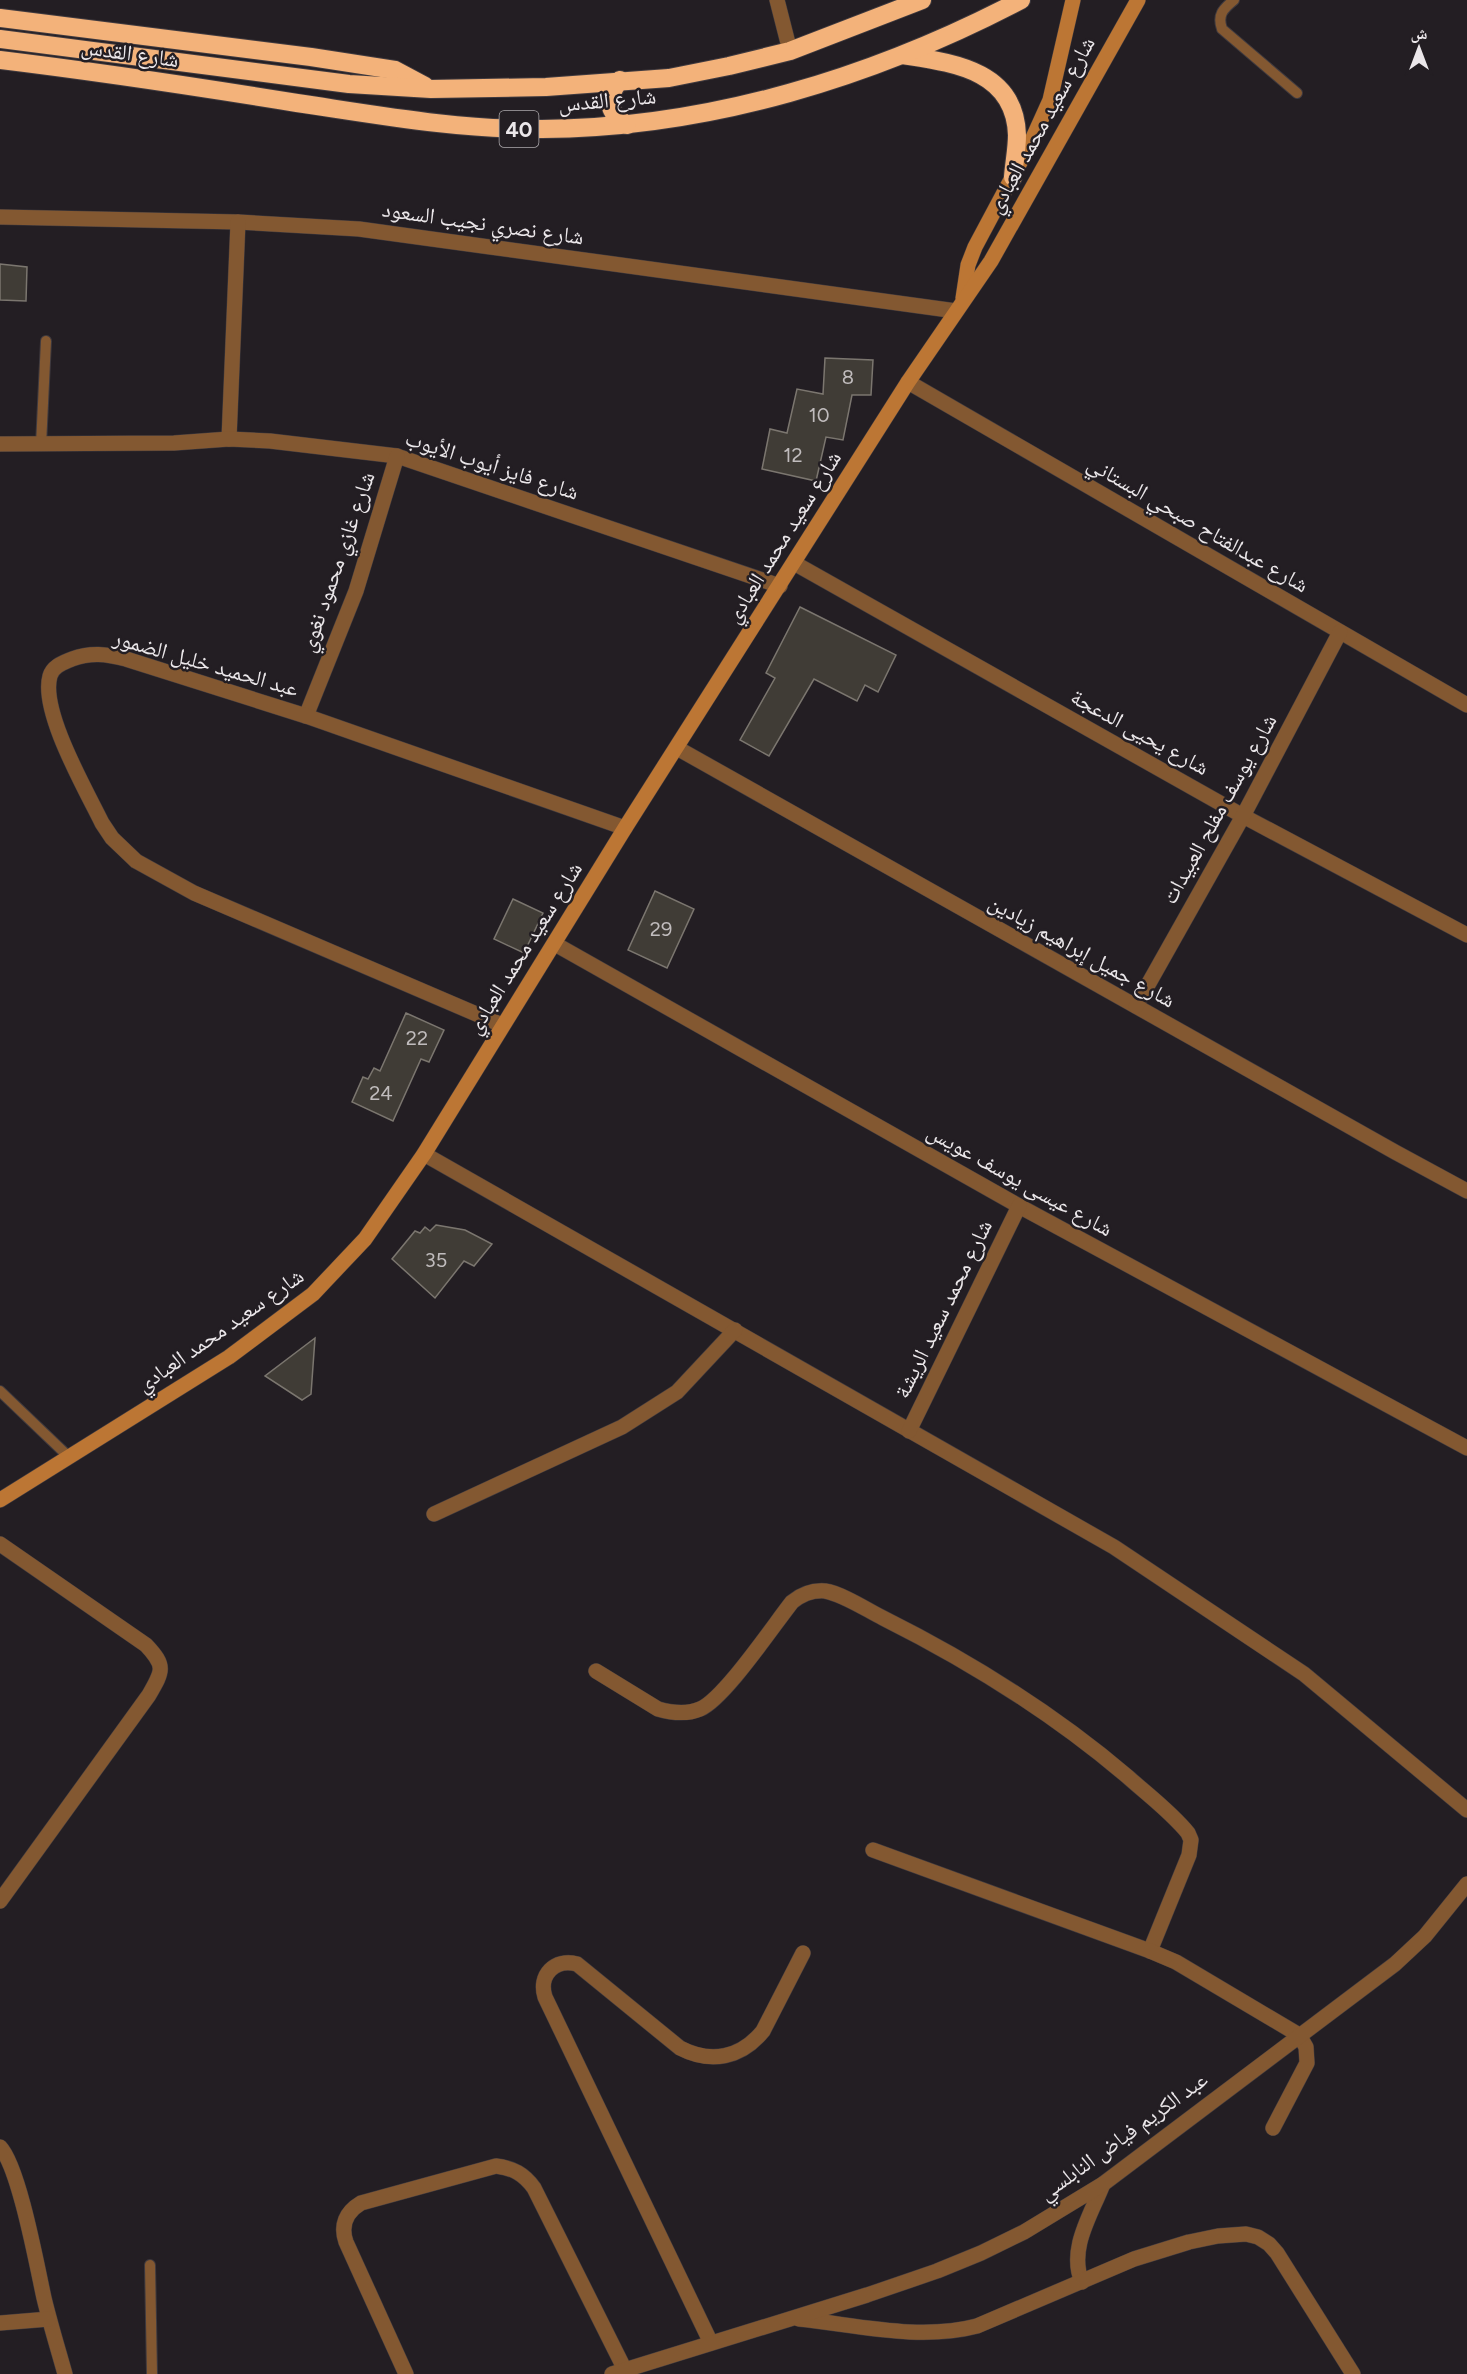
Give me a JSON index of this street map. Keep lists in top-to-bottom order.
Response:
{
  "streets": {
    "highway": ["شارع القدس", "40"],
    "street": [
      "شارع سعيد محمد العبادي",
      "شارع نصري نجيب السعود",
      "شارع فايز أيوب الأيوب",
      "شارع عبدالفتاح صبحي البستاني",
      "شارع غازي محمود نغوي",
      "عبد الحميد خليل الضمور",
      "شارع يحيى الدعجة",
      "شارع يوسف مفلح العبيدات",
      "شارع جميل إبراهيم زيادين",
      "شارع عيسى يوسف عويس",
      "شارع محمد سعيد الريشة",
      "عبد الكريم فياض النابلسي"
    ]
  },
  "crossings": [
    ["شارع سعيد محمد العبادي", "شارع نصري نجيب السعود"],
    ["شارع سعيد محمد العبادي", "شارع فايز أيوب الأيوب"],
    ["شارع سعيد محمد العبادي", "شارع عبدالفتاح صبحي البستاني"],
    ["شارع سعيد محمد العبادي", "عبد الحميد خليل الضمور"],
    ["شارع سعيد محمد العبادي", "شارع يحيى الدعجة"],
    ["شارع سعيد محمد العبادي", "شارع جميل إبراهيم زيادين"],
    ["شارع سعيد محمد العبادي", "شارع عيسى يوسف عويس"],
    ["شارع فايز أيوب الأيوب", "شارع غازي محمود نغوي"],
    ["شارع عبدالفتاح صبحي البستاني", "شارع يوسف مفلح العبيدات"],
    ["شارع غازي محمود نغوي", "عبد الحميد خليل الضمور"],
    ["شارع يحيى الدعجة", "شارع يوسف مفلح العبيدات"],
    ["شارع يوسف مفلح العبيدات", "شارع جميل إبراهيم زيادين"],
    ["شارع عيسى يوسف عويس", "شارع محمد سعيد الريشة"]
  ],
  "house_numbers": [
    "8",
    "10",
    "12",
    "29",
    "22",
    "24",
    "35"
  ],
  "north": "top"
}
